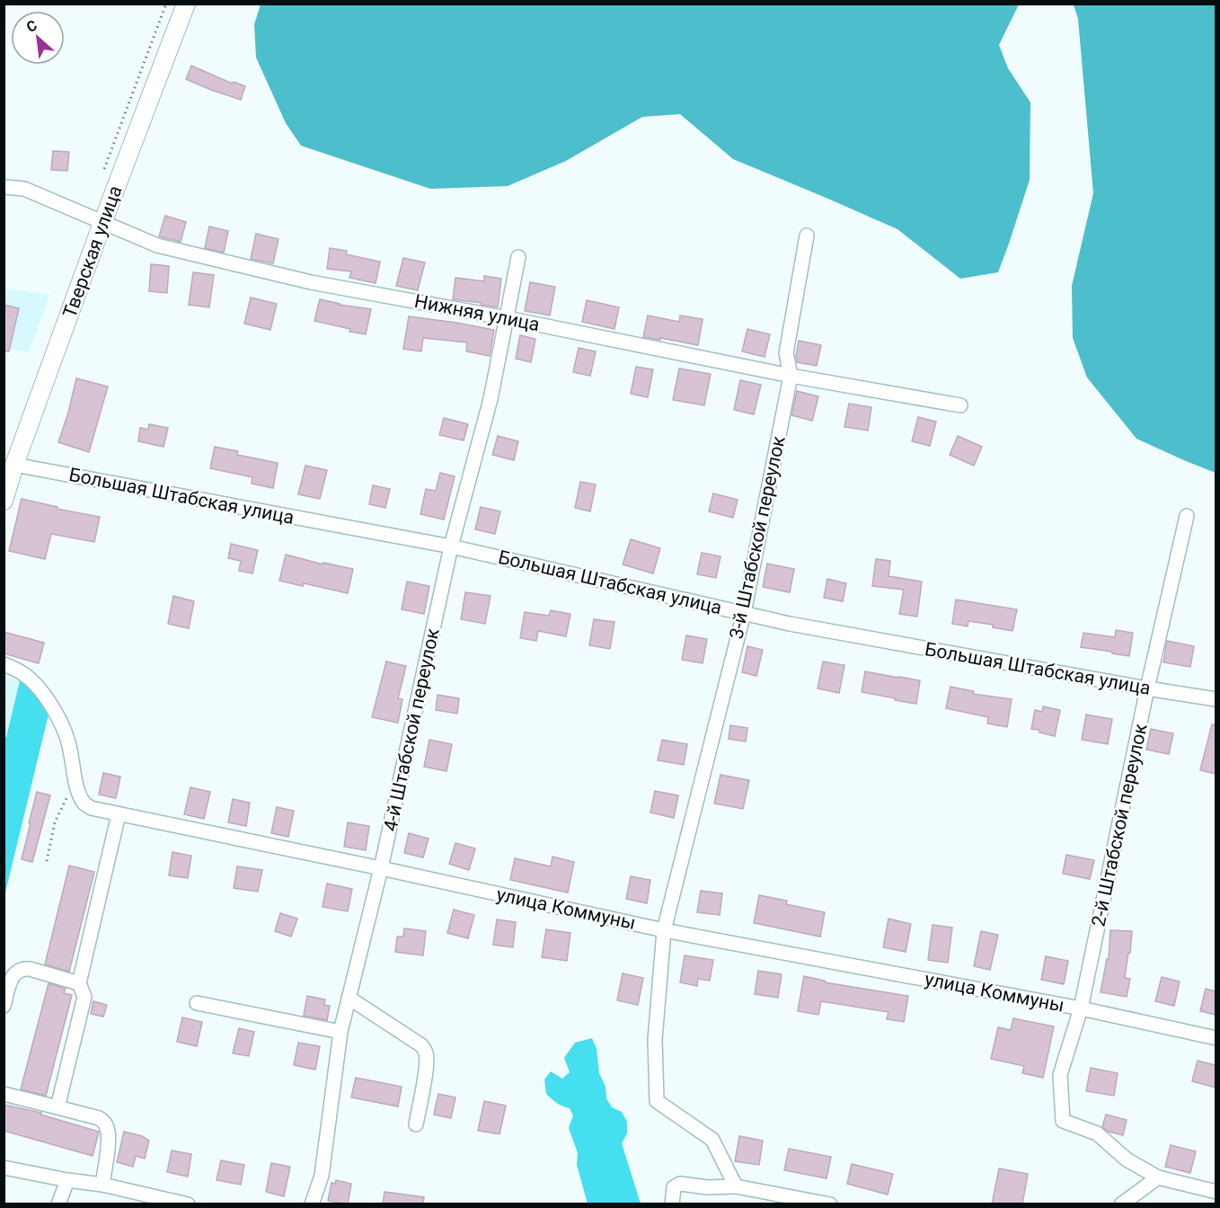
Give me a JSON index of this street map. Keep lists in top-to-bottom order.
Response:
{
  "streets": {
    "main road": ["Тверская улица"],
    "street": [
      "Нижняя улица",
      "Большая Штабская улица",
      "3-й Штабской переулок",
      "4-й Штабской переулок",
      "2-й Штабской переулок",
      "улица Коммуны"
    ]
  },
  "crossings": [
    ["Тверская улица", "Нижняя улица"],
    ["Тверская улица", "Большая Штабская улица"],
    ["Нижняя улица", "3-й Штабской переулок"],
    ["Нижняя улица", "4-й Штабской переулок"],
    ["Большая Штабская улица", "3-й Штабской переулок"],
    ["Большая Штабская улица", "4-й Штабской переулок"],
    ["Большая Штабская улица", "2-й Штабской переулок"],
    ["3-й Штабской переулок", "улица Коммуны"],
    ["4-й Штабской переулок", "улица Коммуны"],
    ["2-й Штабской переулок", "улица Коммуны"]
  ],
  "north": "top left"
}
